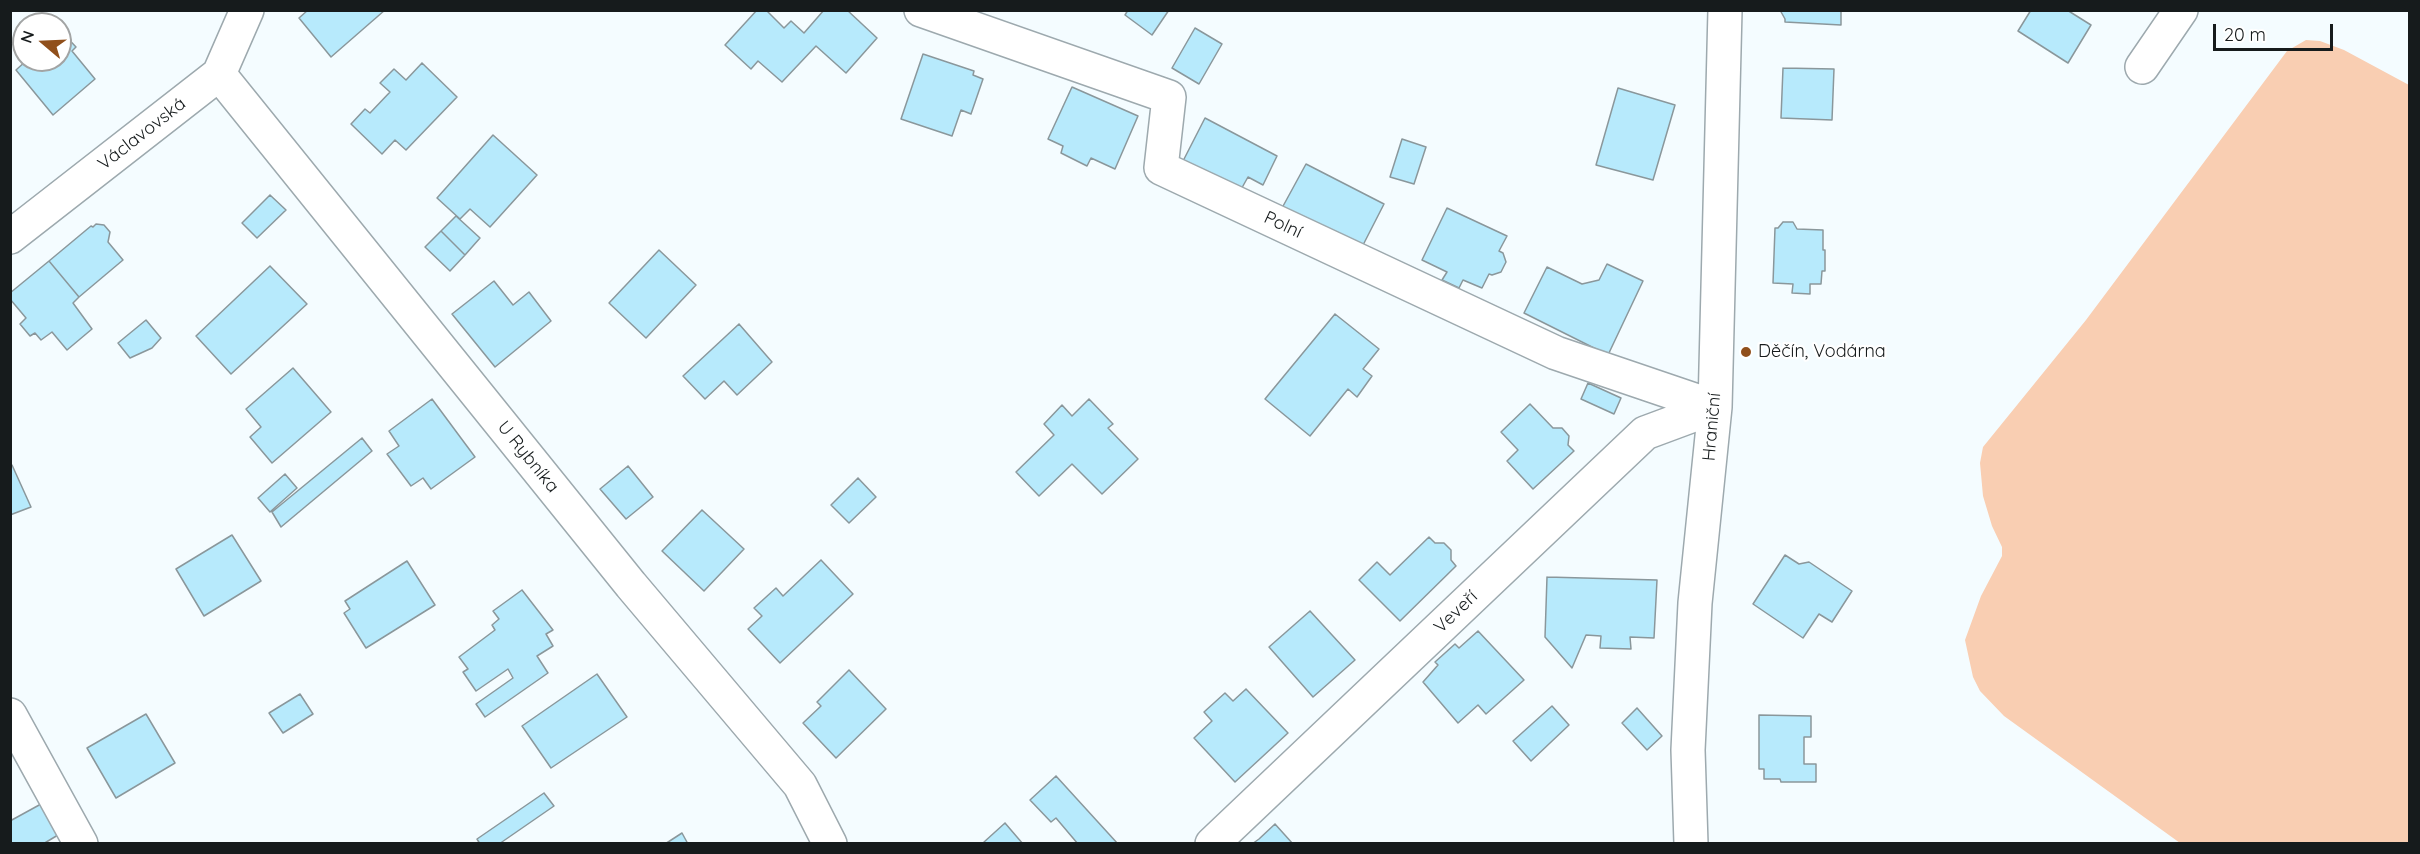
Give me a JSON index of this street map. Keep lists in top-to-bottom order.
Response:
{
  "streets": {
    "street": [
      "Václavovská",
      "Polní",
      "Hraniční",
      "U Rybníka",
      "Veveří"
    ]
  },
  "crossings": [
    ["Václavovská", "U Rybníka"],
    ["Polní", "Hraniční"],
    ["Polní", "Veveří"],
    ["Hraniční", "Veveří"]
  ],
  "places": ["Děčín, Vodárna"],
  "scale_bar": "20 m",
  "north": "left"
}
